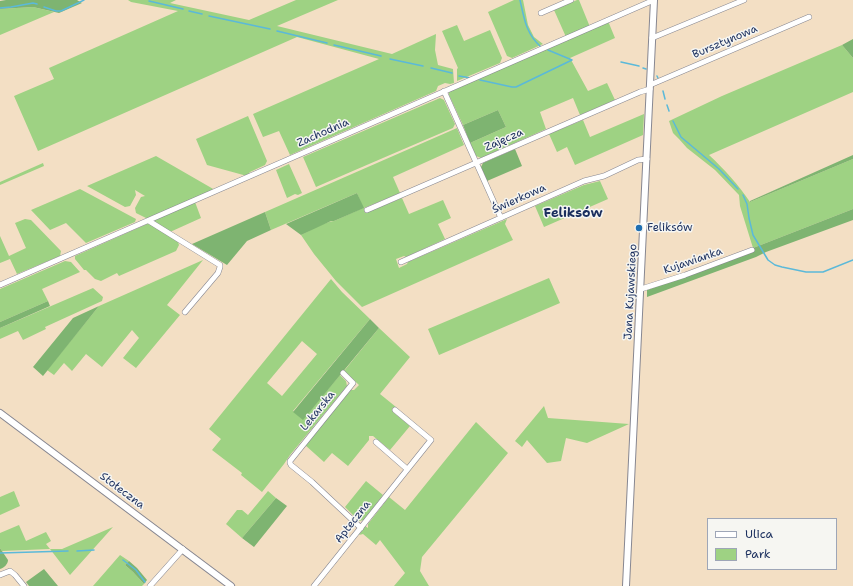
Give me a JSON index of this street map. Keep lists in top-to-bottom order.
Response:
{
  "streets": {
    "main road": ["Jana Kujawskiego", "Stołeczna"],
    "street": [
      "Bursztynowa",
      "Zachodnia",
      "Zajęcza",
      "Świerkowa",
      "Kujawianka",
      "Lekarska",
      "Apteczna"
    ]
  },
  "crossings": [
    ["Bursztynowa", "Zajęcza"],
    ["Bursztynowa", "Jana Kujawskiego"],
    ["Zachodnia", "Jana Kujawskiego"],
    ["Zajęcza", "Jana Kujawskiego"],
    ["Świerkowa", "Jana Kujawskiego"],
    ["Kujawianka", "Jana Kujawskiego"],
    ["Lekarska", "Apteczna"]
  ],
  "districts": ["Feliksów"],
  "places": ["Feliksów"],
  "legend": ["Ulica", "Park"]
}
